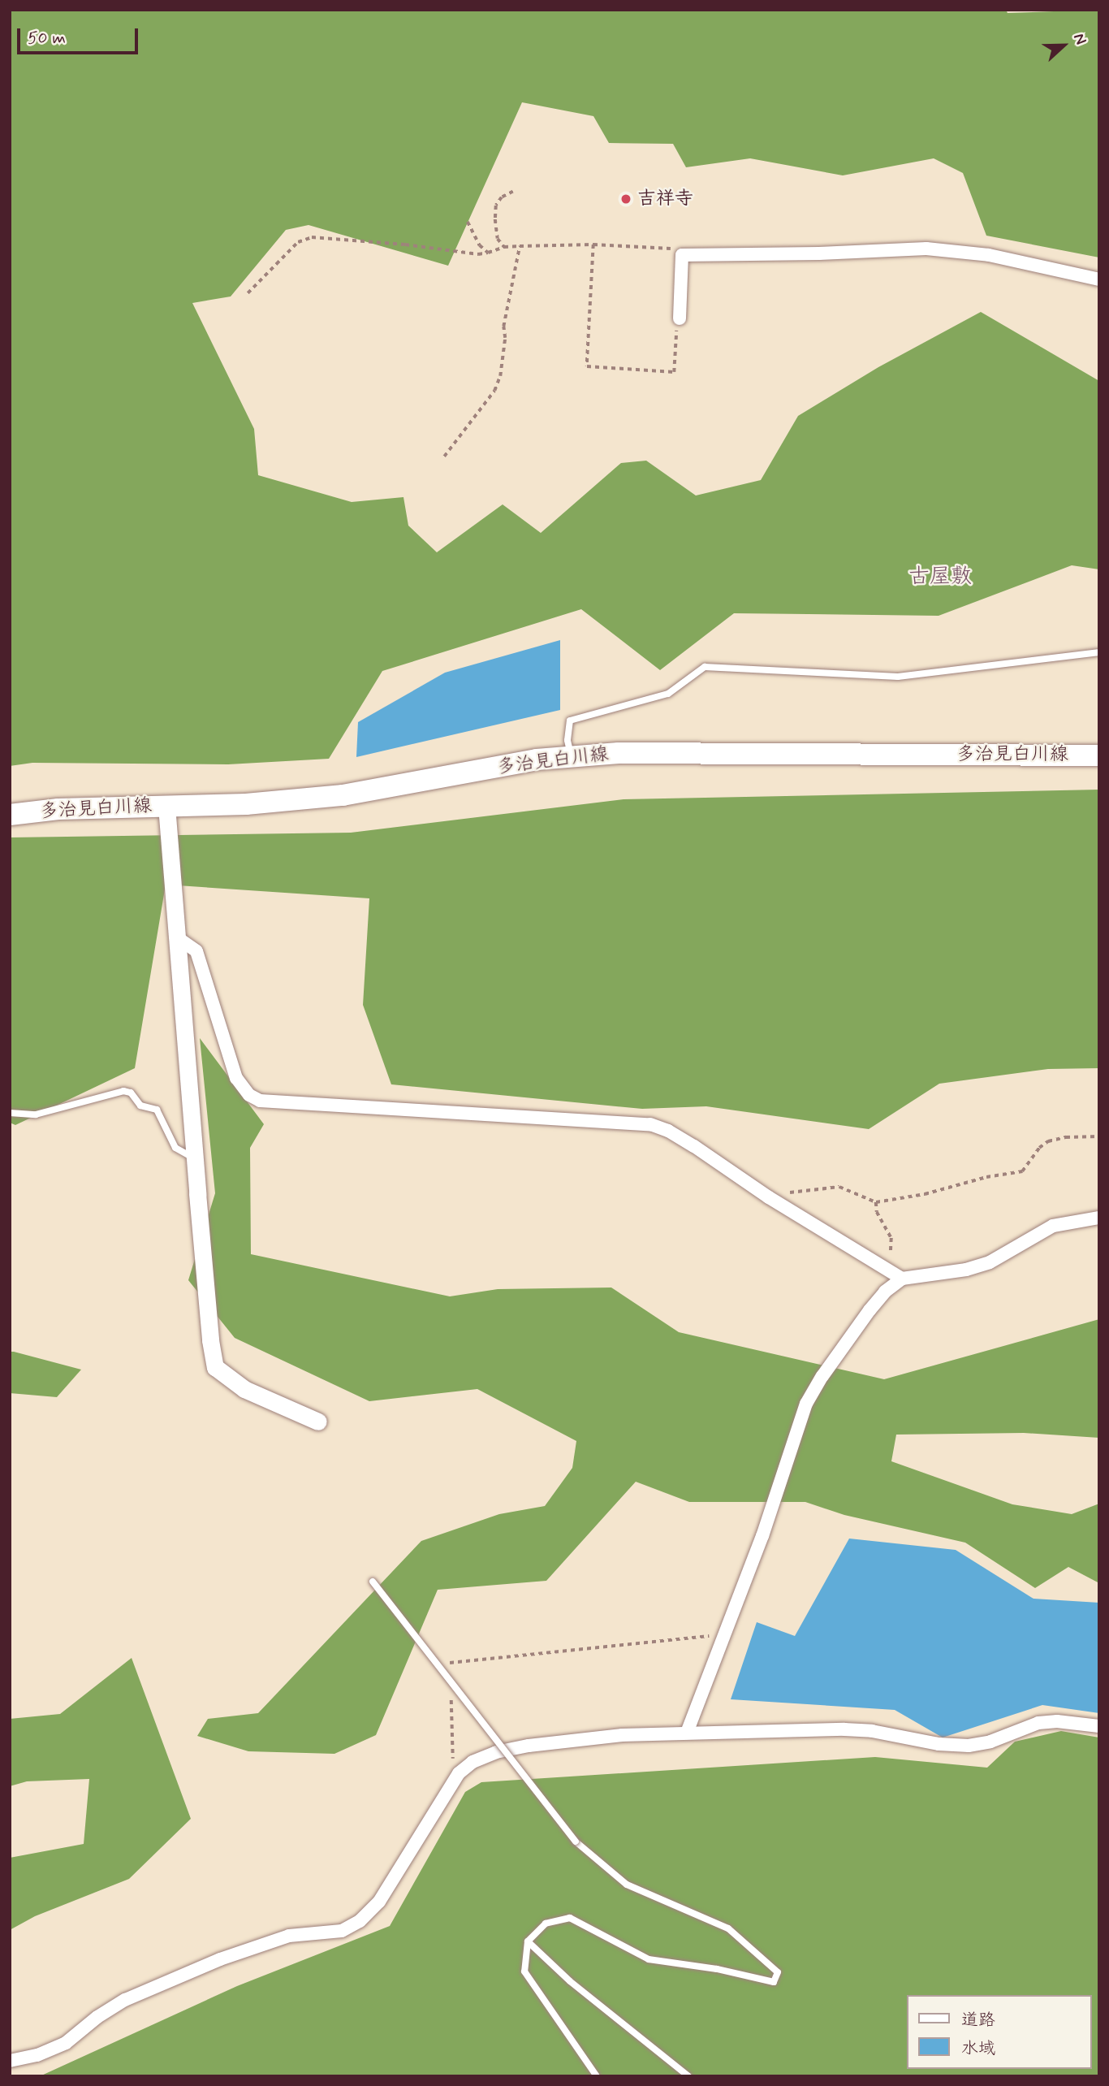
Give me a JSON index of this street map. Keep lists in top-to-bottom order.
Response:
{
  "streets": {
    "main road": ["多治見白川線"]
  },
  "districts": ["古屋敷"],
  "places": ["吉祥寺"],
  "legend": ["道路", "水域"],
  "scale_bar": "50 m",
  "north": "right"
}
